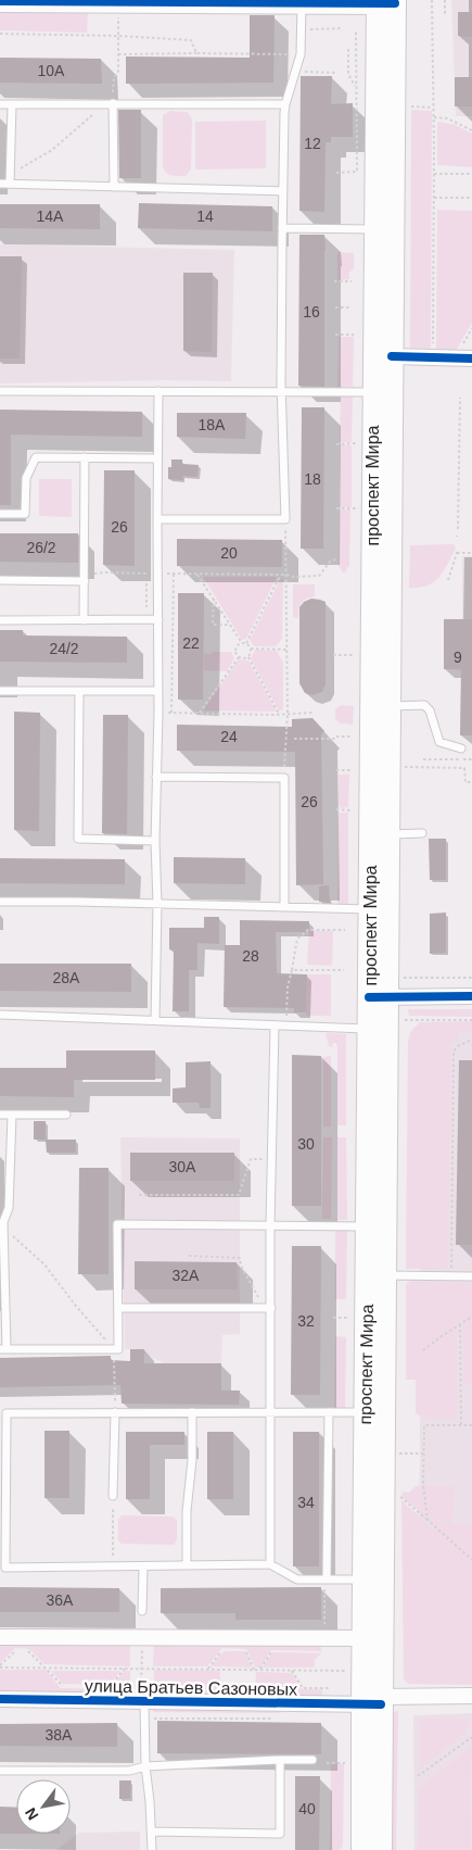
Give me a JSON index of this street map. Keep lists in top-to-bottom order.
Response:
{
  "streets": {
    "main road": ["проспект Мира"],
    "street": ["улица Братьев Сазоновых"]
  },
  "crossings": [
    ["проспект Мира", "улица Братьев Сазоновых"]
  ],
  "house_numbers": [
    "10А",
    "12",
    "14А",
    "14",
    "16",
    "18А",
    "18",
    "26",
    "26/2",
    "20",
    "22",
    "24/2",
    "9",
    "24",
    "26",
    "28",
    "28А",
    "30",
    "30А",
    "32А",
    "32",
    "34",
    "36А",
    "38А",
    "40"
  ],
  "north": "bottom left"
}
